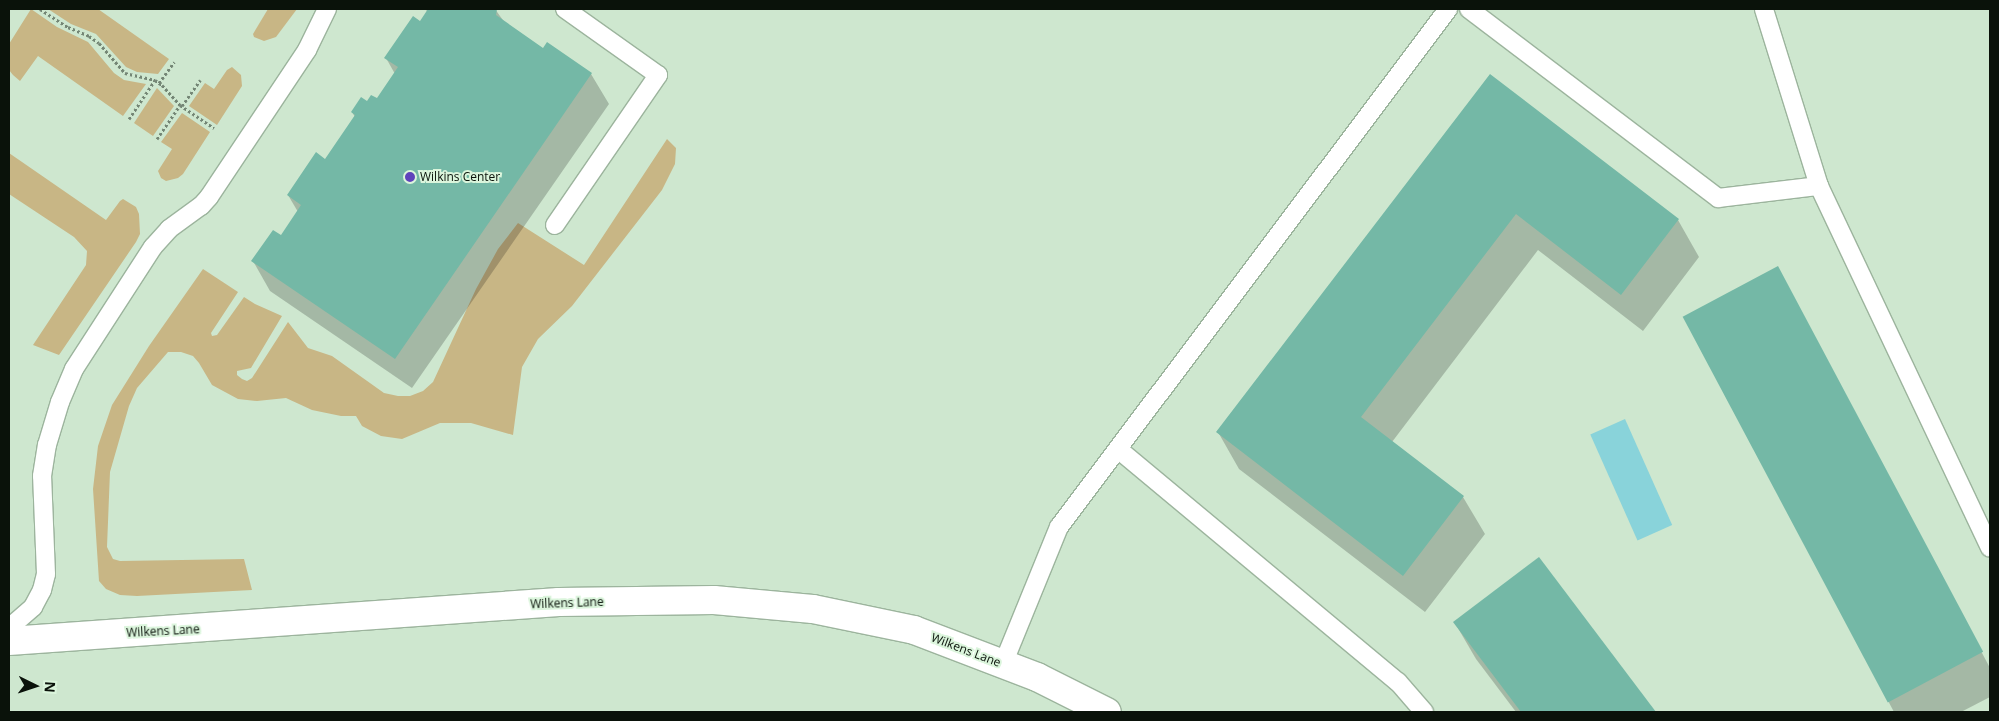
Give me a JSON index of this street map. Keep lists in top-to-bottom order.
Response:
{
  "streets": {
    "street": ["Wilkens Lane"]
  },
  "places": ["Wilkins Center"],
  "north": "right"
}
